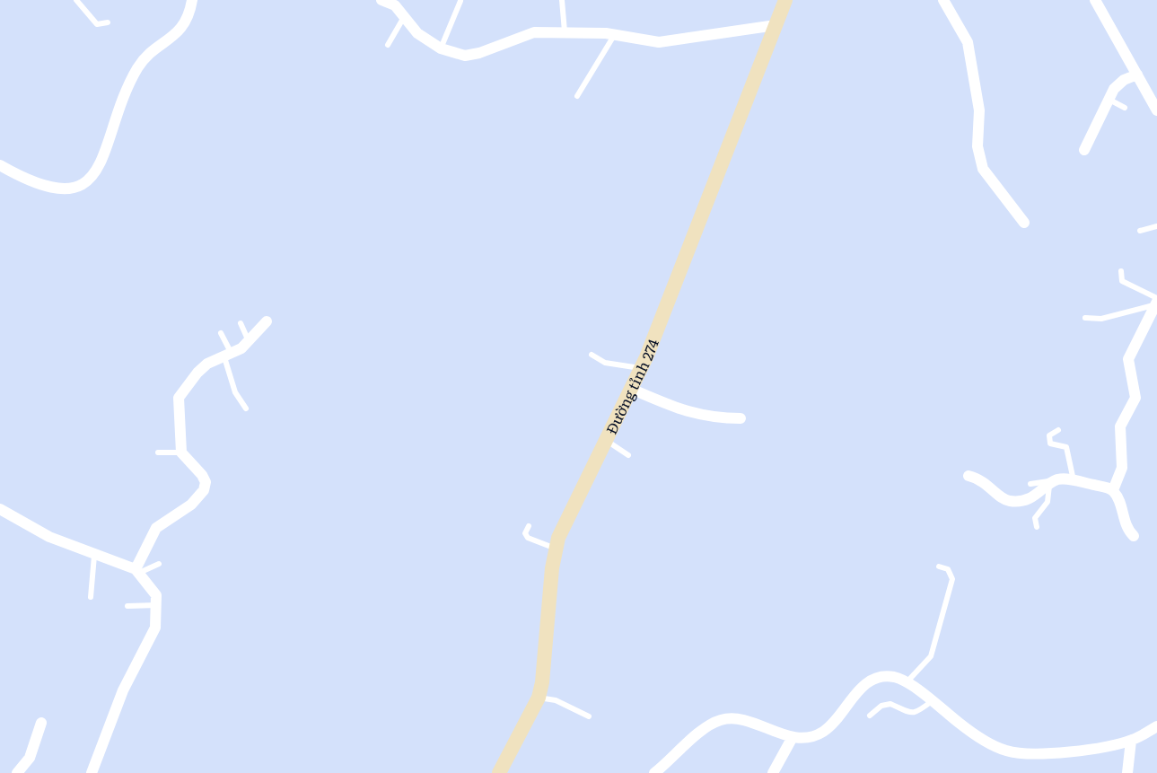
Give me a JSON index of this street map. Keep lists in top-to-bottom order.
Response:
{
  "streets": {
    "main road": ["Đường tỉnh 274"]
  }
}
